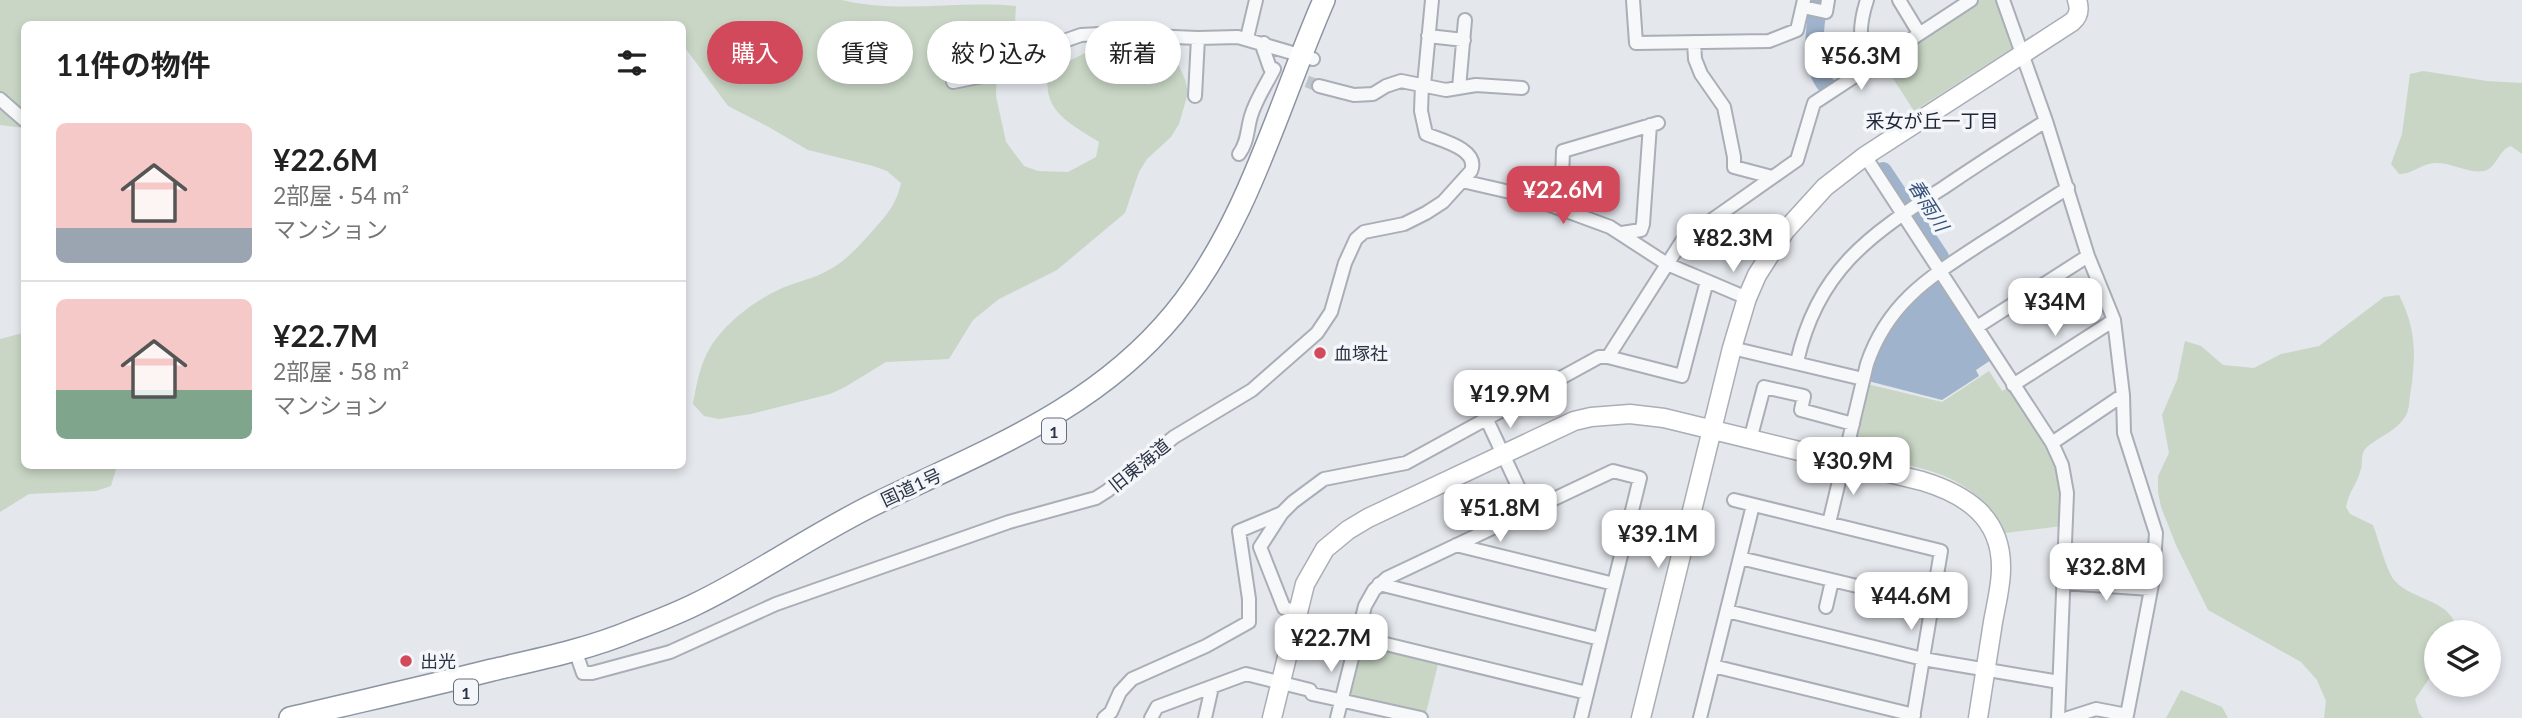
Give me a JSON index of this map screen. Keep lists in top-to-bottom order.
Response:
{
  "streets": {
    "highway": ["1", "国道1号"],
    "street": ["旧東海道"]
  },
  "crossings": [
    ["旧東海道", "国道1号"]
  ],
  "districts": ["釆女が丘一丁目"],
  "water": ["春雨川"],
  "places": ["血塚社", "出光"],
  "page": {
    "chip": [
      "購入",
      "賃貸",
      "絞り込み",
      "新着"
    ],
    "heading": "11件の物件",
    "price": [
      "¥56.3M",
      "¥22.6M",
      "¥82.3M",
      "¥34M",
      "¥19.9M",
      "¥30.9M",
      "¥51.8M",
      "¥39.1M",
      "¥32.8M",
      "¥44.6M",
      "¥22.7M"
    ],
    "list": [
      {
        "name": "¥22.6M",
        "note": "2部屋 · 54 m² · マンション"
      },
      {
        "name": "¥22.7M",
        "note": "2部屋 · 58 m² · マンション"
      }
    ]
  }
}
